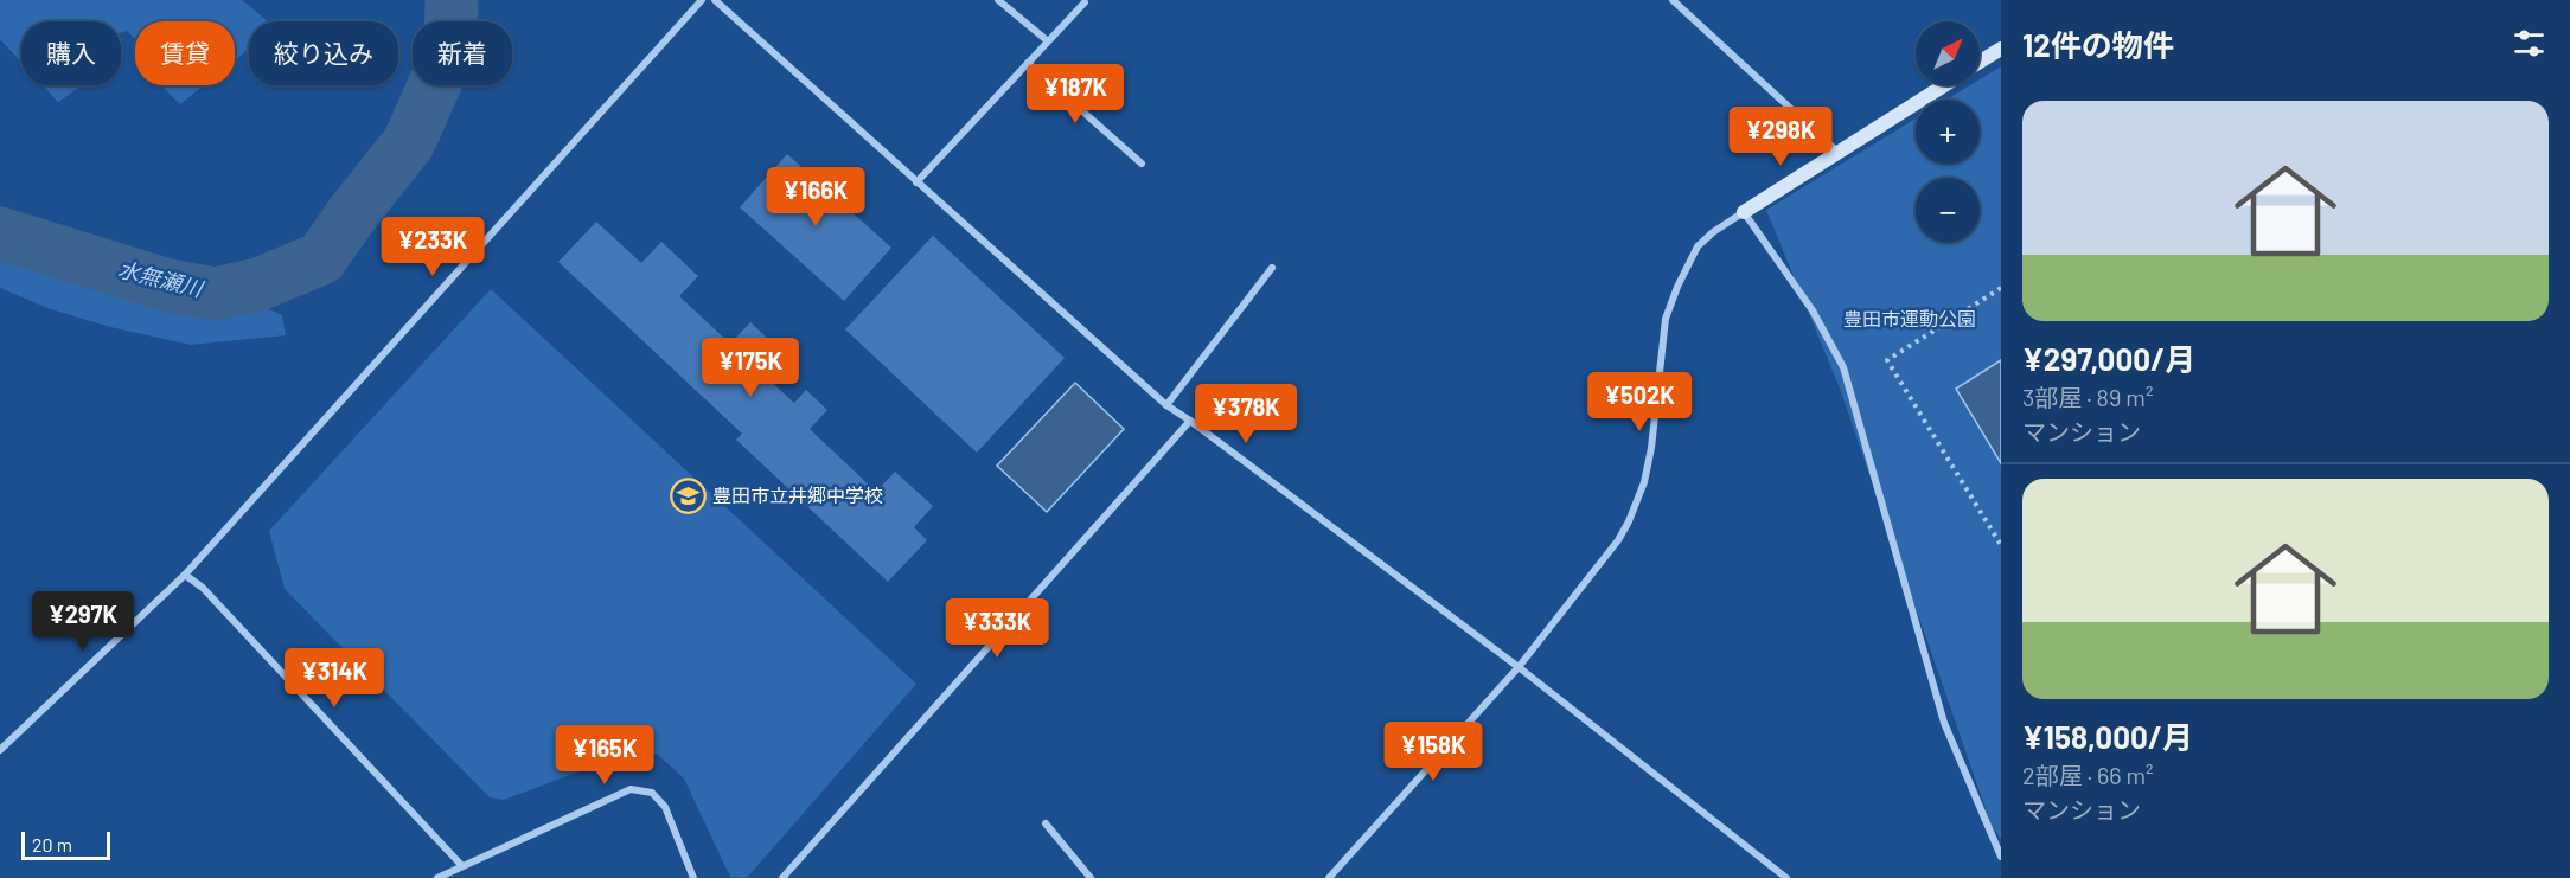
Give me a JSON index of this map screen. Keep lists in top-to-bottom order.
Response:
{
  "water": ["水無瀬川"],
  "parks": ["豊田市運動公園"],
  "places": {
    "school or university": ["豊田市立井郷中学校"]
  },
  "scale_bar": "20 m",
  "north": "top right",
  "page": {
    "heading": "12件の物件",
    "map_buttons": ["+", "−"],
    "chip": [
      "購入",
      "賃貸",
      "絞り込み",
      "新着"
    ],
    "price": [
      "¥187K",
      "¥298K",
      "¥166K",
      "¥233K",
      "¥175K",
      "¥502K",
      "¥378K",
      "¥297K",
      "¥333K",
      "¥314K",
      "¥158K",
      "¥165K"
    ],
    "list": [
      {
        "name": "¥297,000/月",
        "note": "3部屋 · 89 m² · マンション"
      },
      {
        "name": "¥158,000/月",
        "note": "2部屋 · 66 m² · マンション"
      }
    ],
    "scale": "20 m"
  }
}
